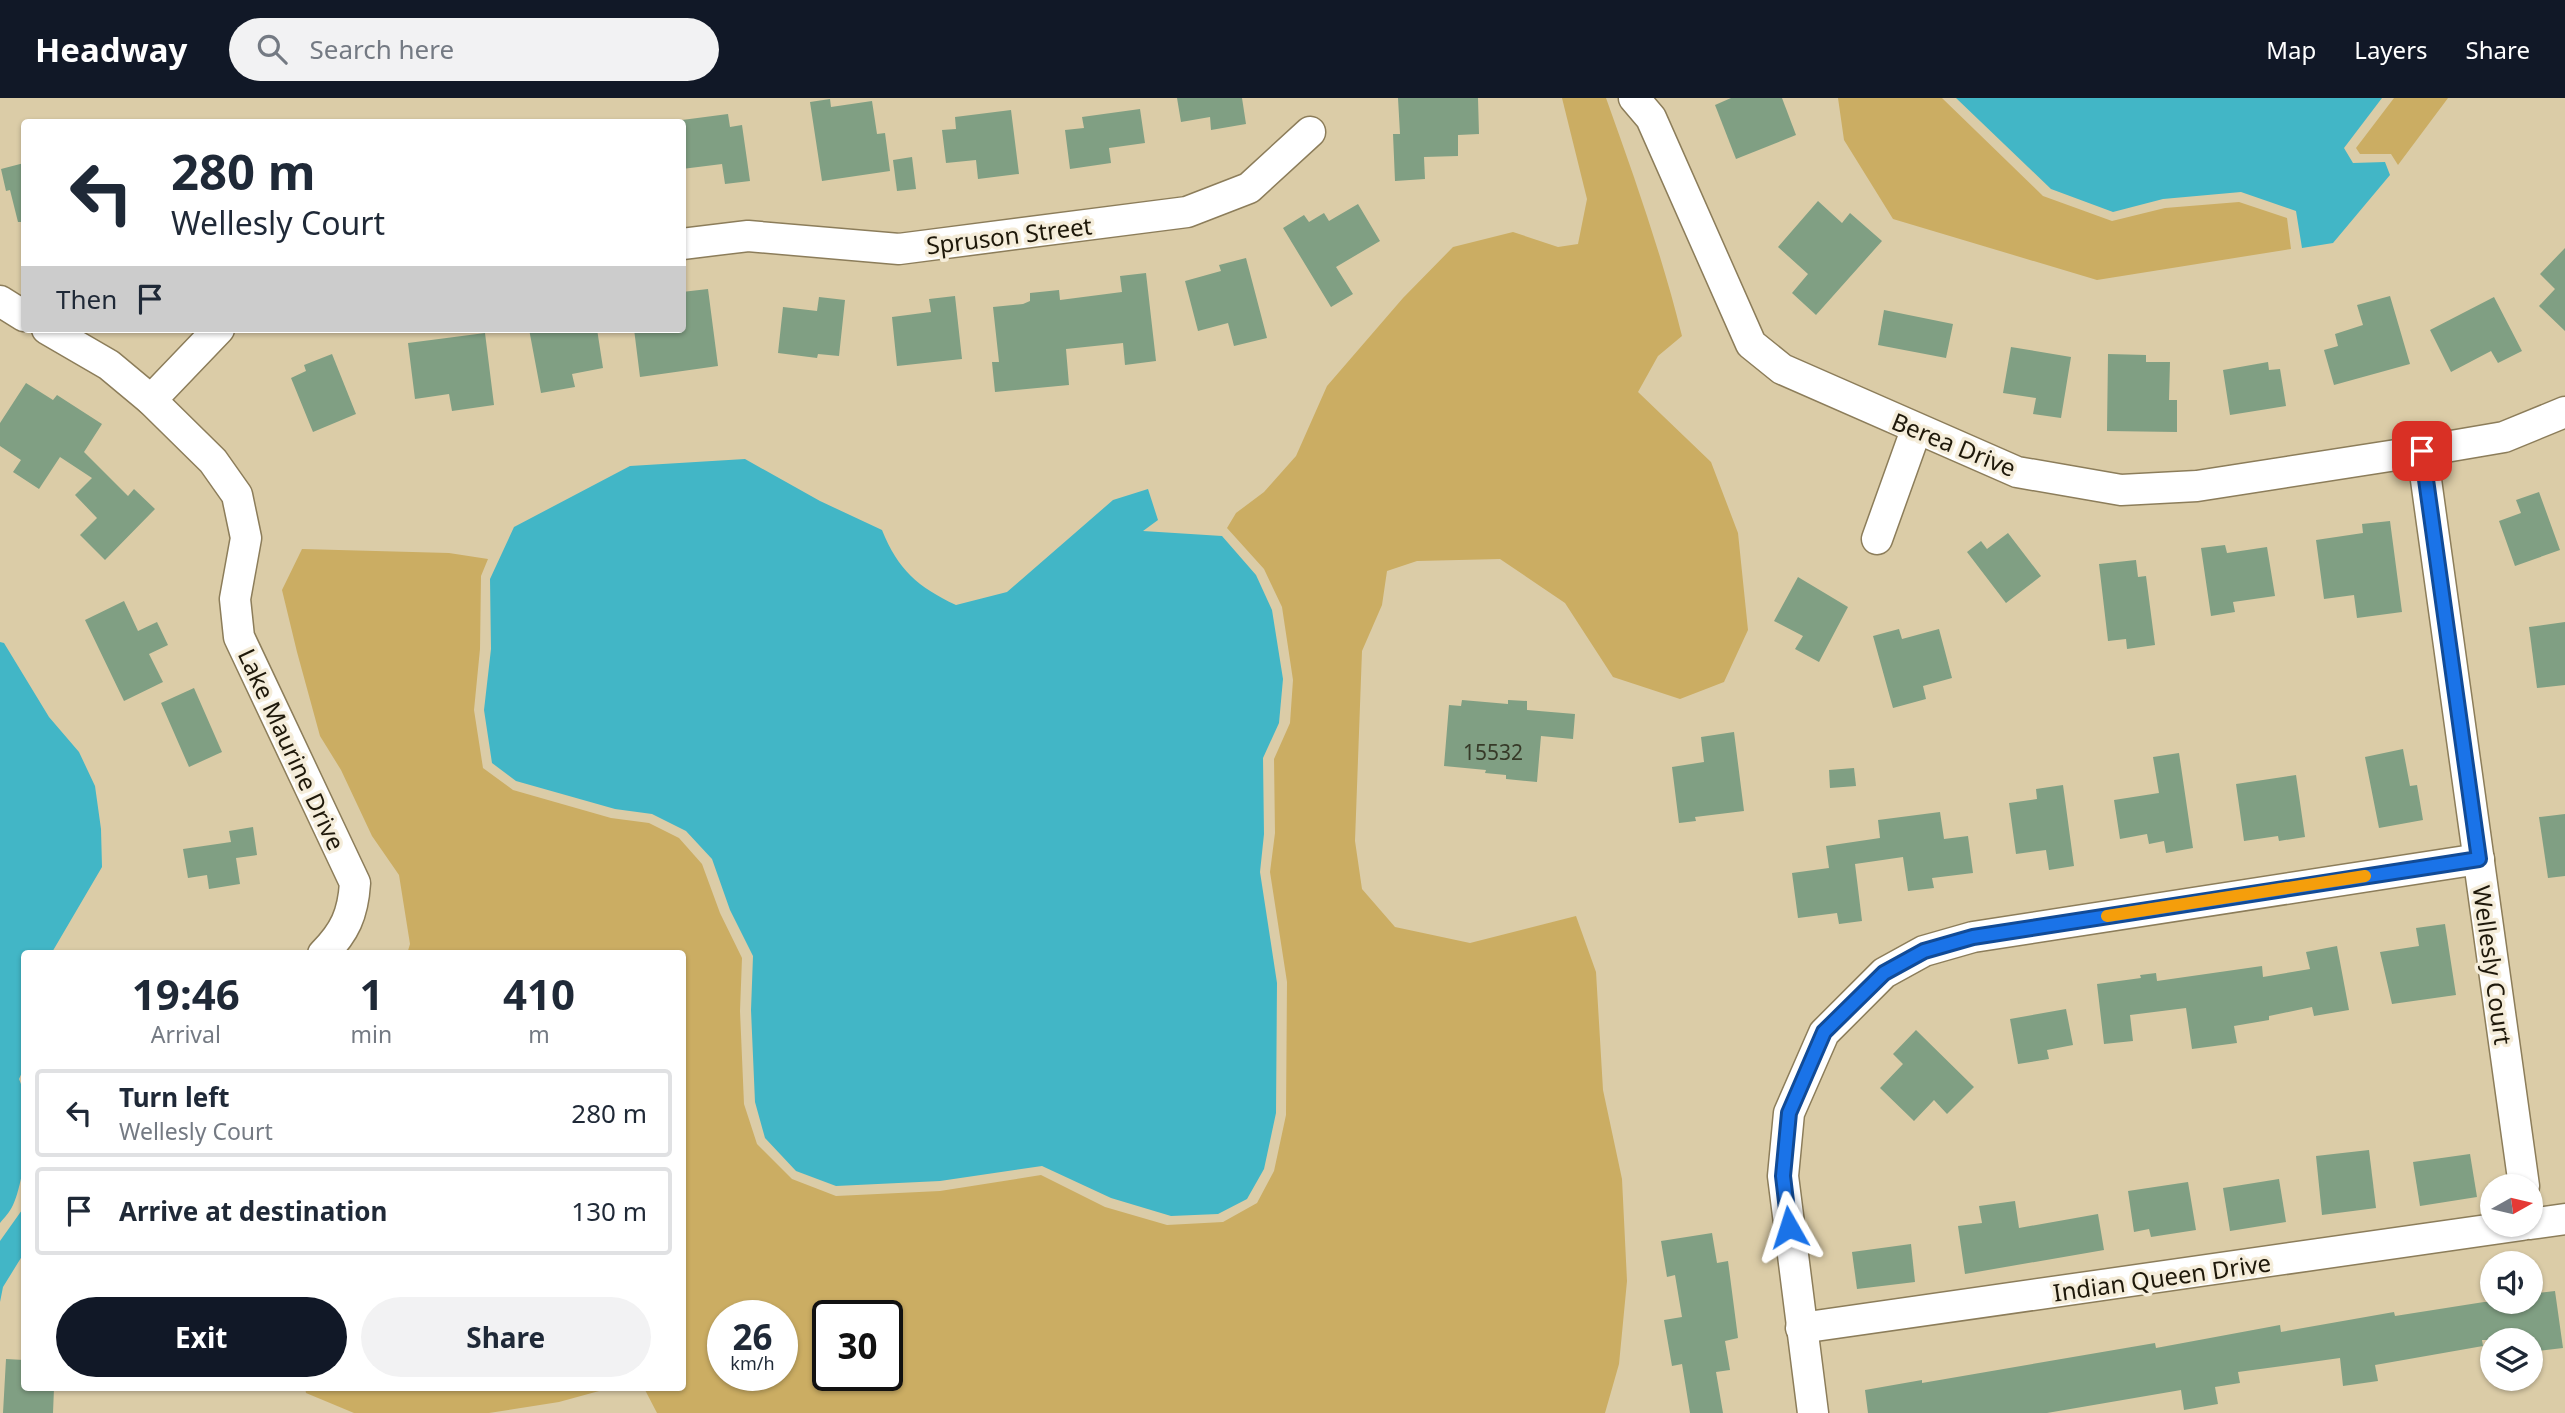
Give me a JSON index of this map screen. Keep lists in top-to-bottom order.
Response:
{
  "streets": {
    "street": [
      "Spruson Street",
      "Berea Drive",
      "Lake Maurine Drive",
      "Wellesly Court",
      "Indian Queen Drive"
    ]
  },
  "crossings": [
    ["Berea Drive", "Wellesly Court"]
  ],
  "house_numbers": ["15532"],
  "north": "right",
  "page": {
    "header": "Headway",
    "search": "Search here",
    "nav": ["Map", "Layers", "Share"],
    "turn": ["280 m", "Wellesly Court"],
    "then": "Then",
    "eta": [
      "19:46",
      "Arrival",
      "1",
      "min",
      "410",
      "m"
    ],
    "list": [
      {
        "name": "Turn left",
        "note": "Wellesly Court",
        "value": "280 m"
      },
      {
        "name": "Arrive at destination",
        "value": "130 m"
      }
    ],
    "buttons": ["Exit", "Share"],
    "speed": "26 km/h",
    "limit": "30"
  }
}
